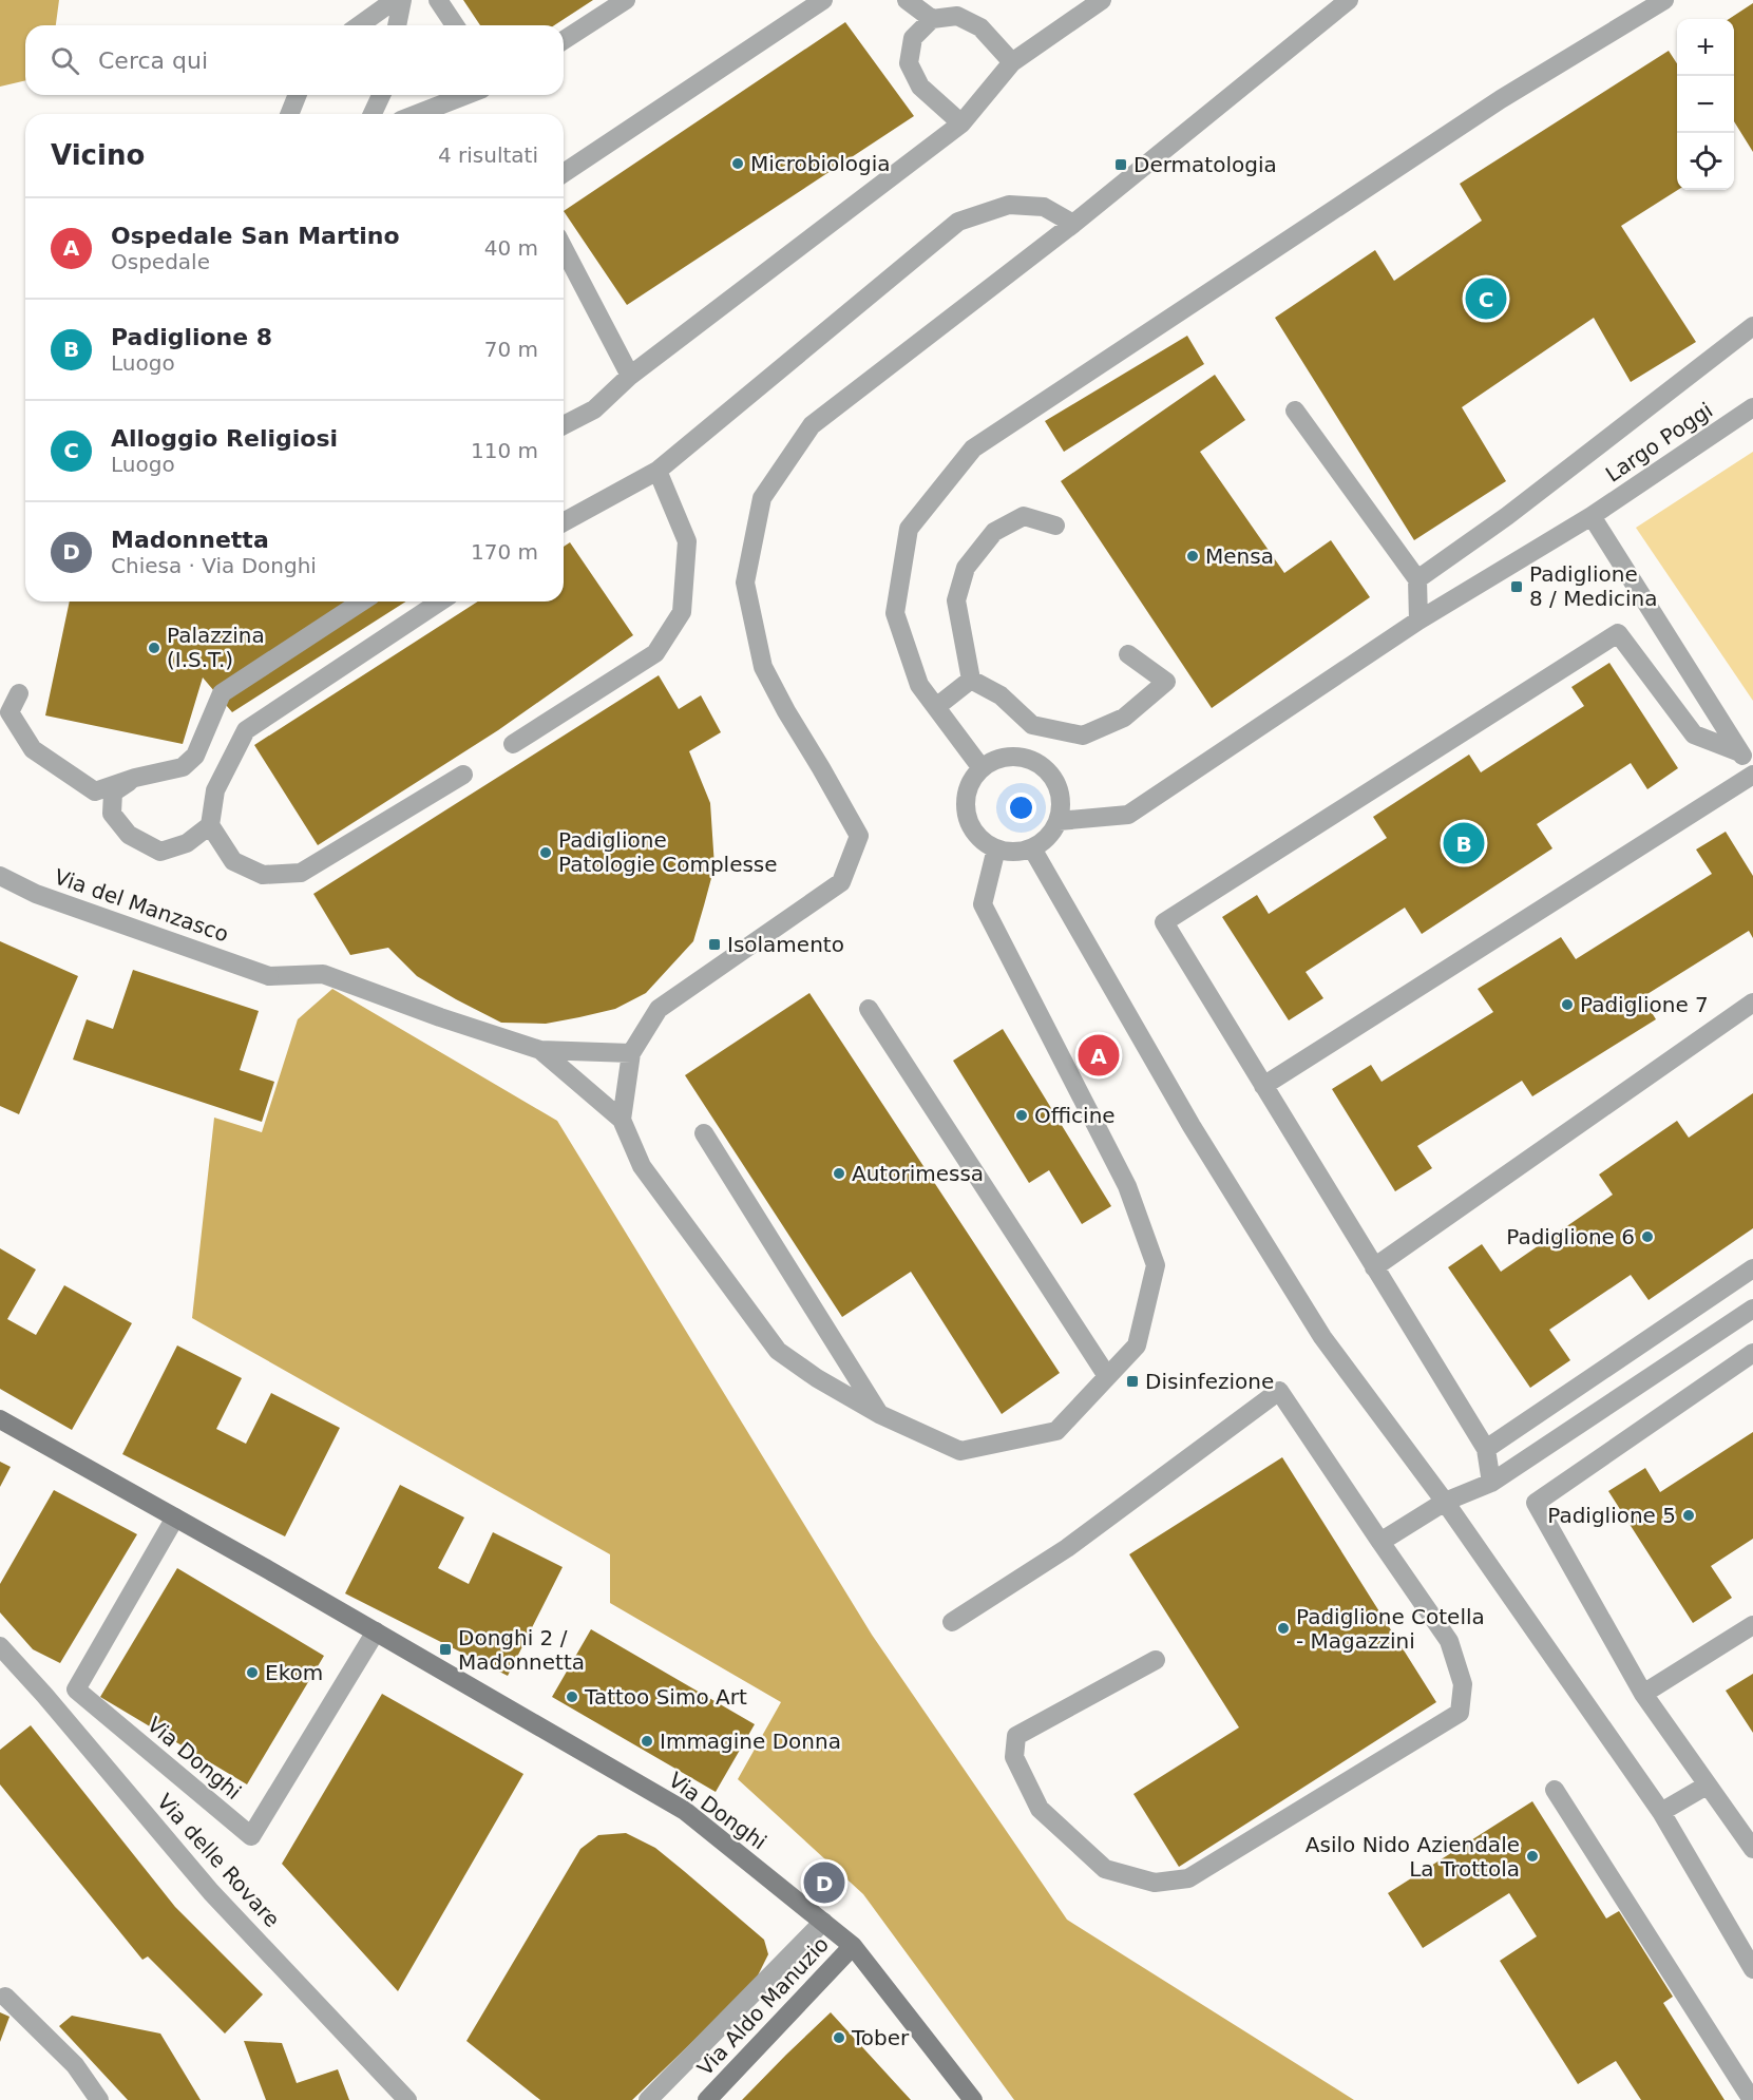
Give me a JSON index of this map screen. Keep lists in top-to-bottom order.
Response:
{
  "streets": {
    "street": [
      "Largo Poggi",
      "Via del Manzasco",
      "Via Donghi",
      "Via delle Rovare",
      "Via Aldo Manuzio"
    ]
  },
  "crossings": [
    ["Via Donghi", "Via Aldo Manuzio"]
  ],
  "places": {
    "other": [
      "Microbiologia",
      "Mensa",
      "Palazzina (I.S.T.)",
      "Padiglione Patologie Complesse",
      "Padiglione 7",
      "Officine",
      "Autorimessa",
      "Padiglione 6",
      "Padiglione 5",
      "Padiglione Cotella - Magazzini",
      "Ekom",
      "Tattoo Simo Art",
      "Immagine Donna",
      "Asilo Nido Aziendale La Trottola",
      "Tober"
    ],
    "transit": [
      "Dermatologia",
      "Padiglione 8 / Medicina",
      "Isolamento",
      "Disinfezione",
      "Donghi 2 / Madonnetta"
    ]
  },
  "page": {
    "map_buttons": ["+", "−"],
    "search": "Cerca qui",
    "heading": ["Vicino", "4 risultati"],
    "list": [
      {
        "mark": "A",
        "name": "Ospedale San Martino",
        "note": "Ospedale",
        "value": "40 m"
      },
      {
        "mark": "B",
        "name": "Padiglione 8",
        "note": "Luogo",
        "value": "70 m"
      },
      {
        "mark": "C",
        "name": "Alloggio Religiosi",
        "note": "Luogo",
        "value": "110 m"
      },
      {
        "mark": "D",
        "name": "Madonnetta",
        "note": "Chiesa · Via Donghi",
        "value": "170 m"
      }
    ],
    "pins": [
      "C",
      "B",
      "A",
      "D"
    ]
  }
}
